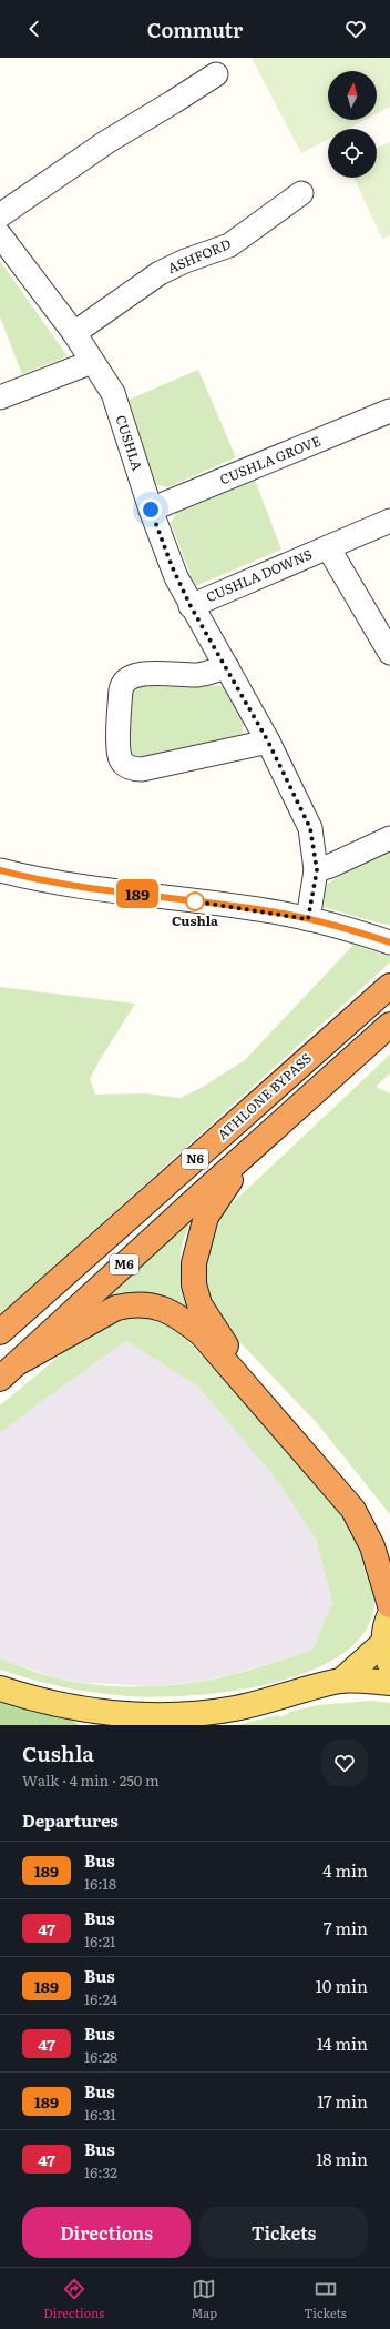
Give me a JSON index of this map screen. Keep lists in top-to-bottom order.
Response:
{
  "streets": {
    "highway": ["ATHLONE BYPASS", "N6", "M6"],
    "street": [
      "ASHFORD",
      "CUSHLA",
      "CUSHLA GROVE",
      "CUSHLA DOWNS"
    ]
  },
  "crossings": [
    ["ASHFORD", "CUSHLA"],
    ["CUSHLA", "CUSHLA GROVE"],
    ["CUSHLA", "CUSHLA DOWNS"]
  ],
  "places": ["Cushla"],
  "lines": ["bus line 189"],
  "north": "top",
  "page": {
    "header": "Commutr",
    "on_map": "189",
    "heading": [
      ["Cushla", "Walk · 4 min · 250 m"],
      "Departures"
    ],
    "list": [
      {
        "mark": "189",
        "name": "Bus",
        "note": "16:18",
        "value": "4 min"
      },
      {
        "mark": "47",
        "name": "Bus",
        "note": "16:21",
        "value": "7 min"
      },
      {
        "mark": "189",
        "name": "Bus",
        "note": "16:24",
        "value": "10 min"
      },
      {
        "mark": "47",
        "name": "Bus",
        "note": "16:28",
        "value": "14 min"
      },
      {
        "mark": "189",
        "name": "Bus",
        "note": "16:31",
        "value": "17 min"
      },
      {
        "mark": "47",
        "name": "Bus",
        "note": "16:32",
        "value": "18 min"
      }
    ],
    "buttons": ["Directions", "Tickets"],
    "tabs": ["Directions", "Map", "Tickets"]
  }
}
